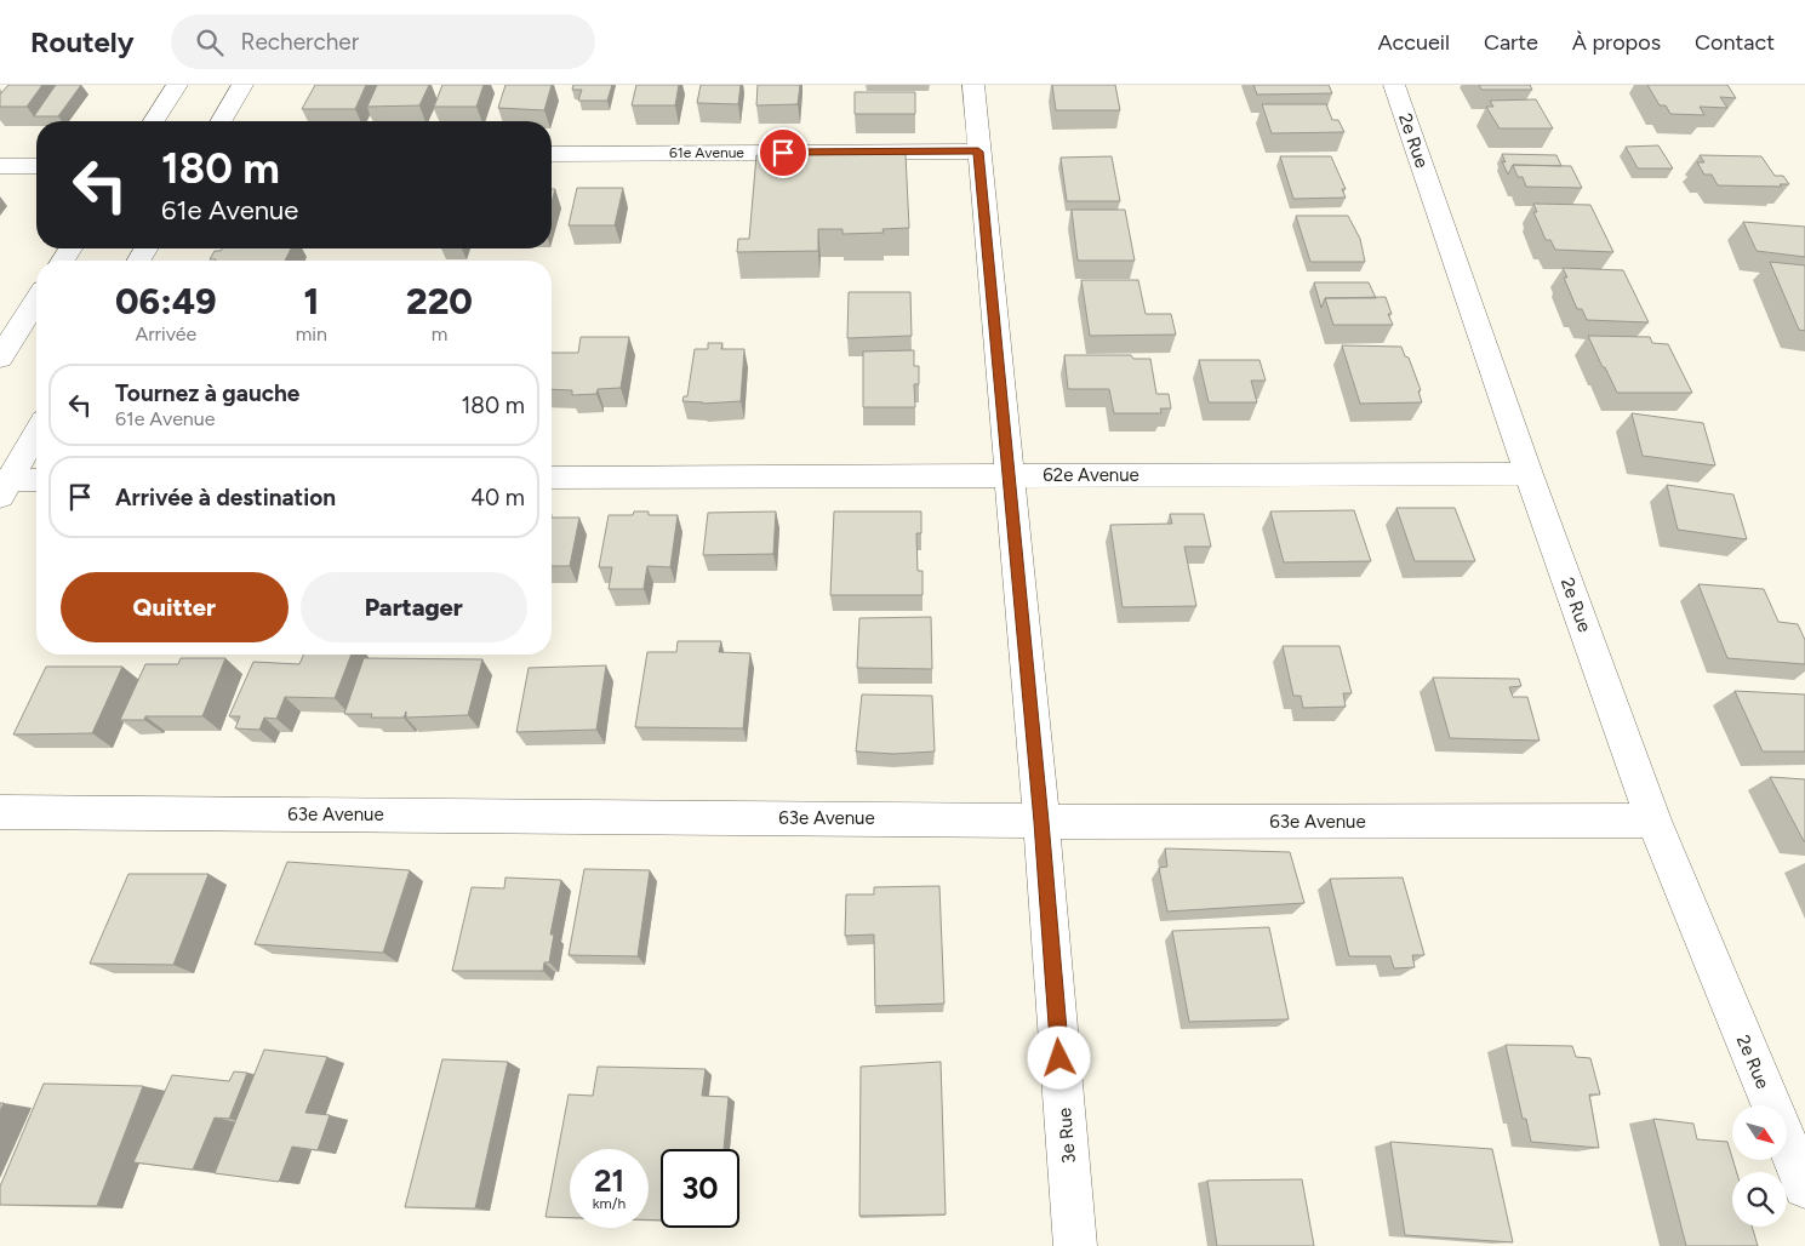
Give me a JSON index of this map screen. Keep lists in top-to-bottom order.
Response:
{
  "streets": {
    "street": [
      "2e Rue",
      "61e Avenue",
      "62e Avenue",
      "63e Avenue",
      "3e Rue"
    ]
  },
  "crossings": [
    ["2e Rue", "62e Avenue"],
    ["2e Rue", "63e Avenue"],
    ["61e Avenue", "3e Rue"],
    ["62e Avenue", "3e Rue"],
    ["63e Avenue", "3e Rue"]
  ],
  "north": "bottom right",
  "page": {
    "header": "Routely",
    "search": "Rechercher",
    "nav": [
      "Accueil",
      "Carte",
      "À propos",
      "Contact"
    ],
    "turn": ["180 m", "61e Avenue"],
    "eta": [
      "06:49",
      "Arrivée",
      "1",
      "min",
      "220",
      "m"
    ],
    "list": [
      {
        "name": "Tournez à gauche",
        "note": "61e Avenue",
        "value": "180 m"
      },
      {
        "name": "Arrivée à destination",
        "value": "40 m"
      }
    ],
    "buttons": ["Quitter", "Partager"],
    "speed": "21 km/h",
    "limit": "30"
  }
}
